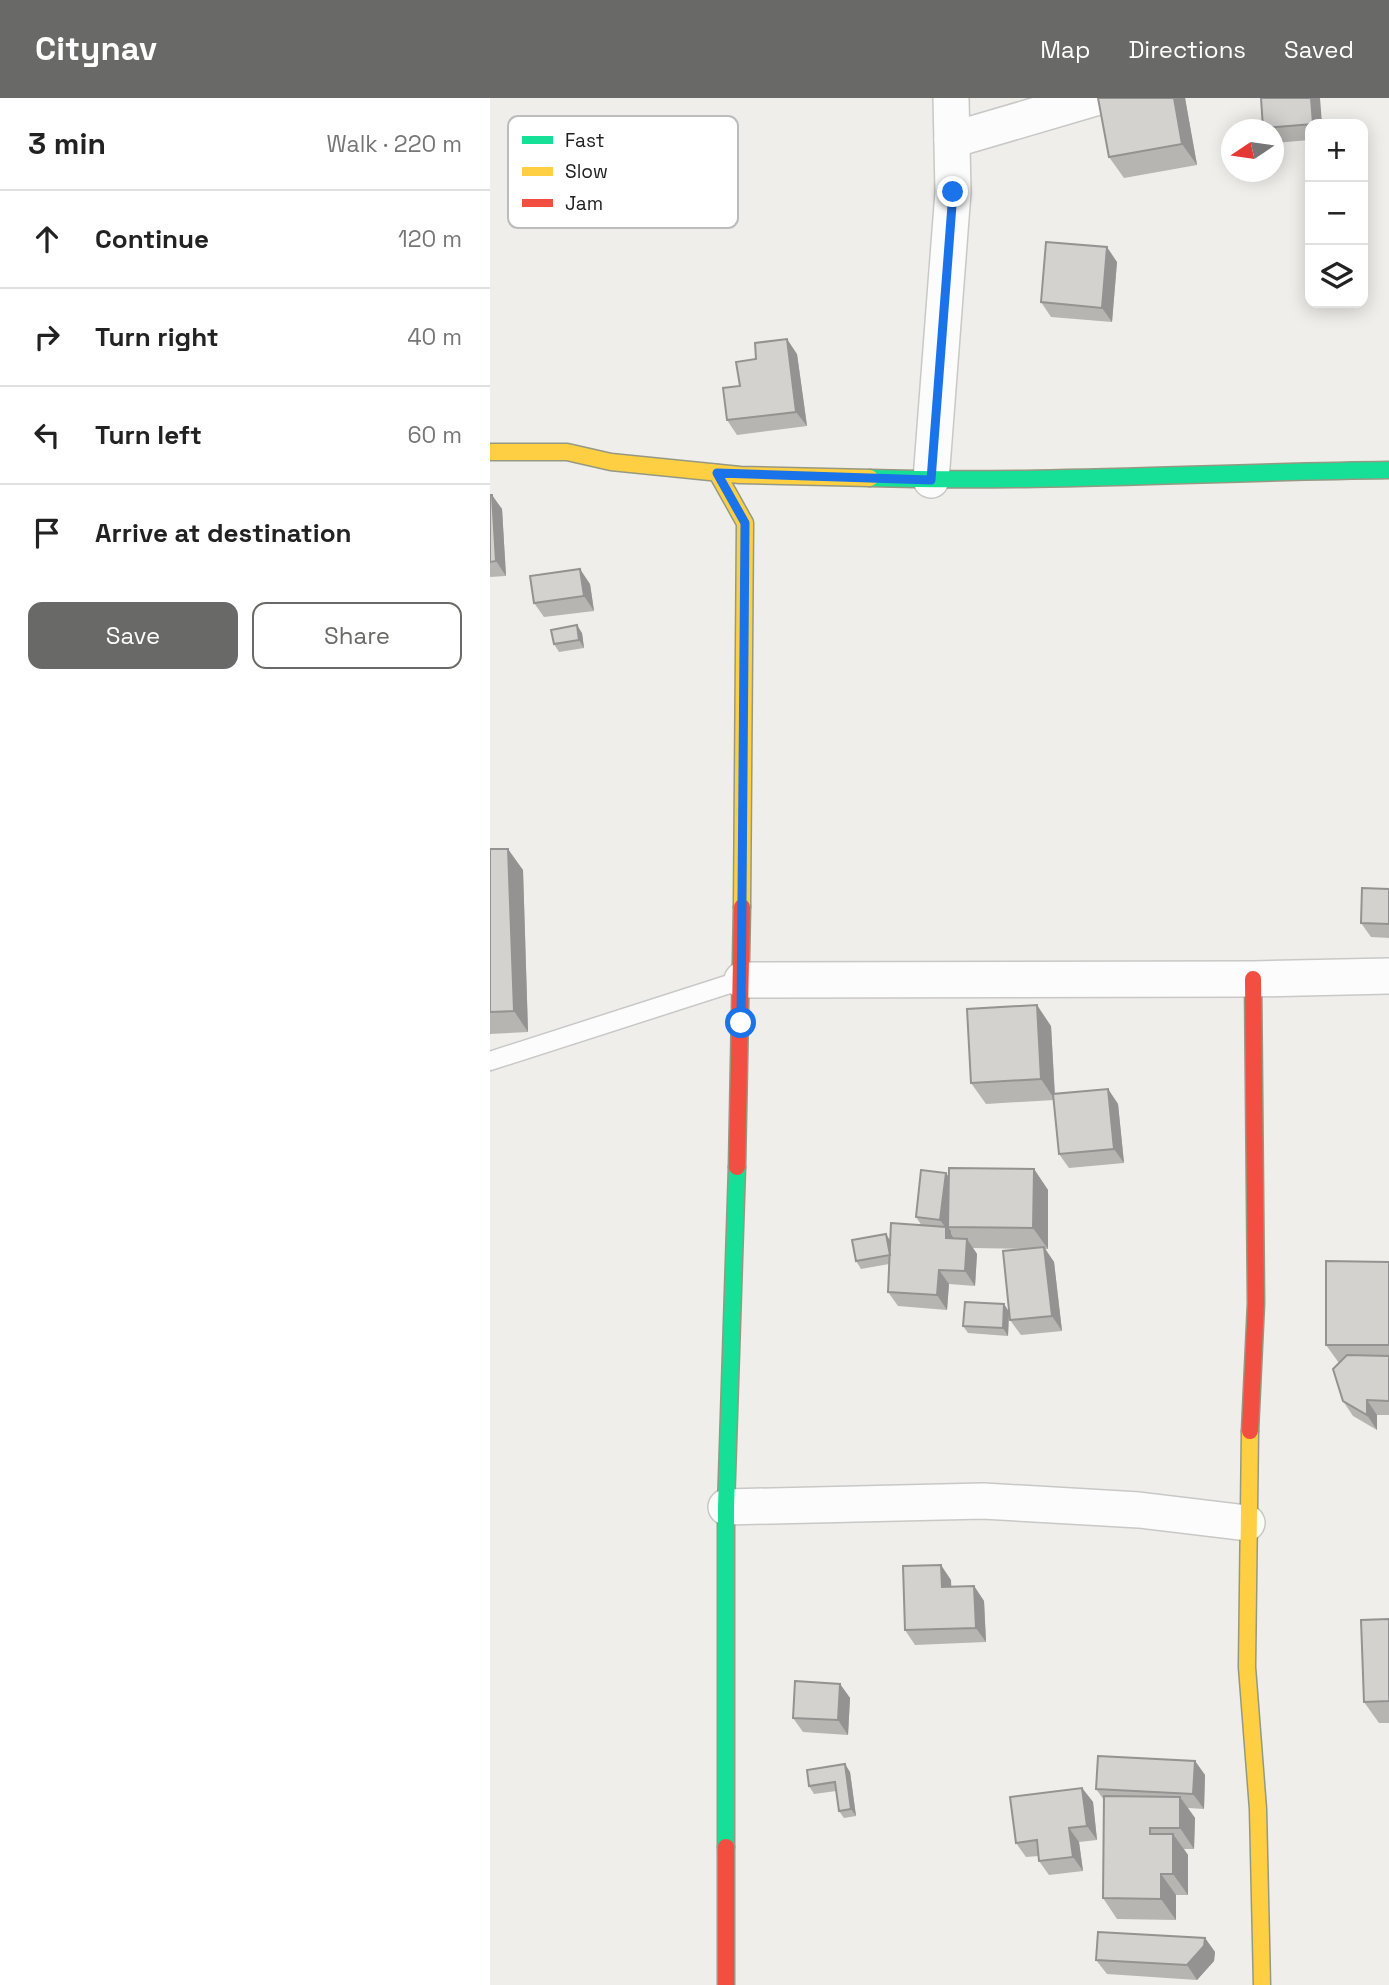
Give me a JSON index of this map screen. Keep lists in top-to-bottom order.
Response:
{
  "legend": ["Fast", "Slow", "Jam"],
  "north": "left",
  "page": {
    "header": "Citynav",
    "nav": ["Map", "Directions", "Saved"],
    "heading": ["3 min", "Walk · 220 m"],
    "map_buttons": ["+", "−"],
    "list": [
      ["Continue", "120 m"],
      ["Turn right", "40 m"],
      ["Turn left", "60 m"],
      "Arrive at destination"
    ],
    "buttons": ["Save", "Share"]
  }
}
